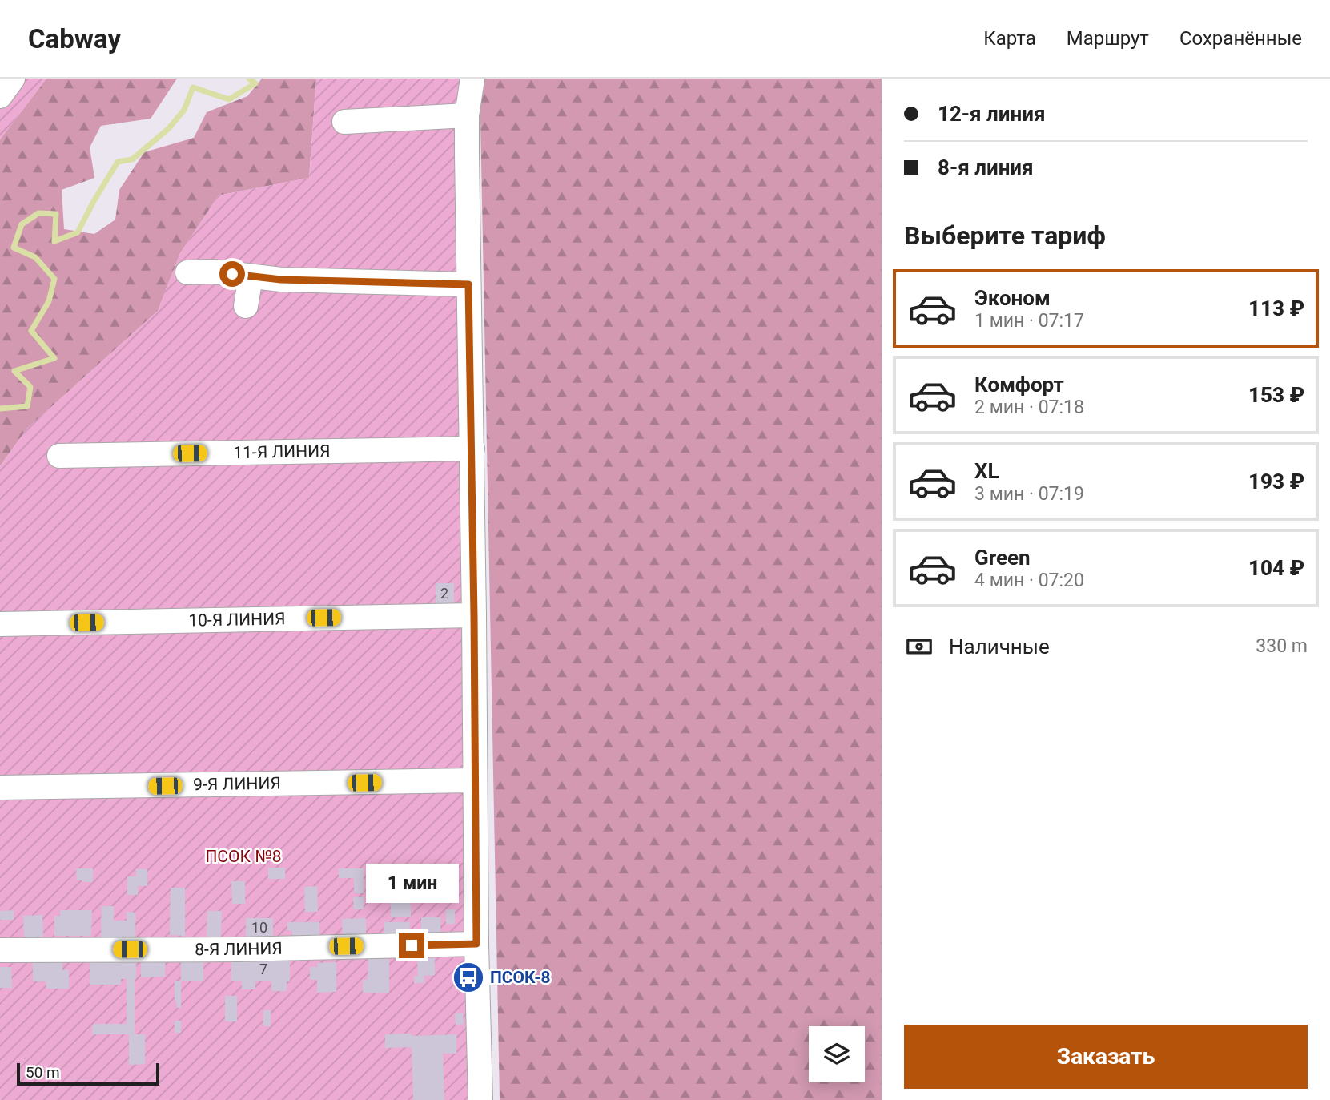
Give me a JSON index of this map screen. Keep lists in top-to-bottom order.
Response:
{
  "streets": {
    "street": [
      "11-Я ЛИНИЯ",
      "10-Я ЛИНИЯ",
      "9-Я ЛИНИЯ",
      "8-Я ЛИНИЯ"
    ]
  },
  "parks": ["ПСОК №8"],
  "places": {
    "bus stop": ["ПСОК-8"]
  },
  "house_numbers": ["2", "10", "7"],
  "scale_bar": "50 m",
  "page": {
    "header": "Cabway",
    "nav": ["Карта", "Маршрут", "Сохранённые"],
    "banner": ["12-я линия", "8-я линия"],
    "heading": "Выберите тариф",
    "list": [
      {
        "name": "Эконом",
        "note": "1 мин · 07:17",
        "value": "113 ₽"
      },
      {
        "name": "Комфорт",
        "note": "2 мин · 07:18",
        "value": "153 ₽"
      },
      {
        "name": "XL",
        "note": "3 мин · 07:19",
        "value": "193 ₽"
      },
      {
        "name": "Green",
        "note": "4 мин · 07:20",
        "value": "104 ₽"
      }
    ],
    "pay": ["Наличные", "330 m"],
    "bubble": "1 мин",
    "buttons": "Заказать",
    "scale": "50 m"
  }
}
